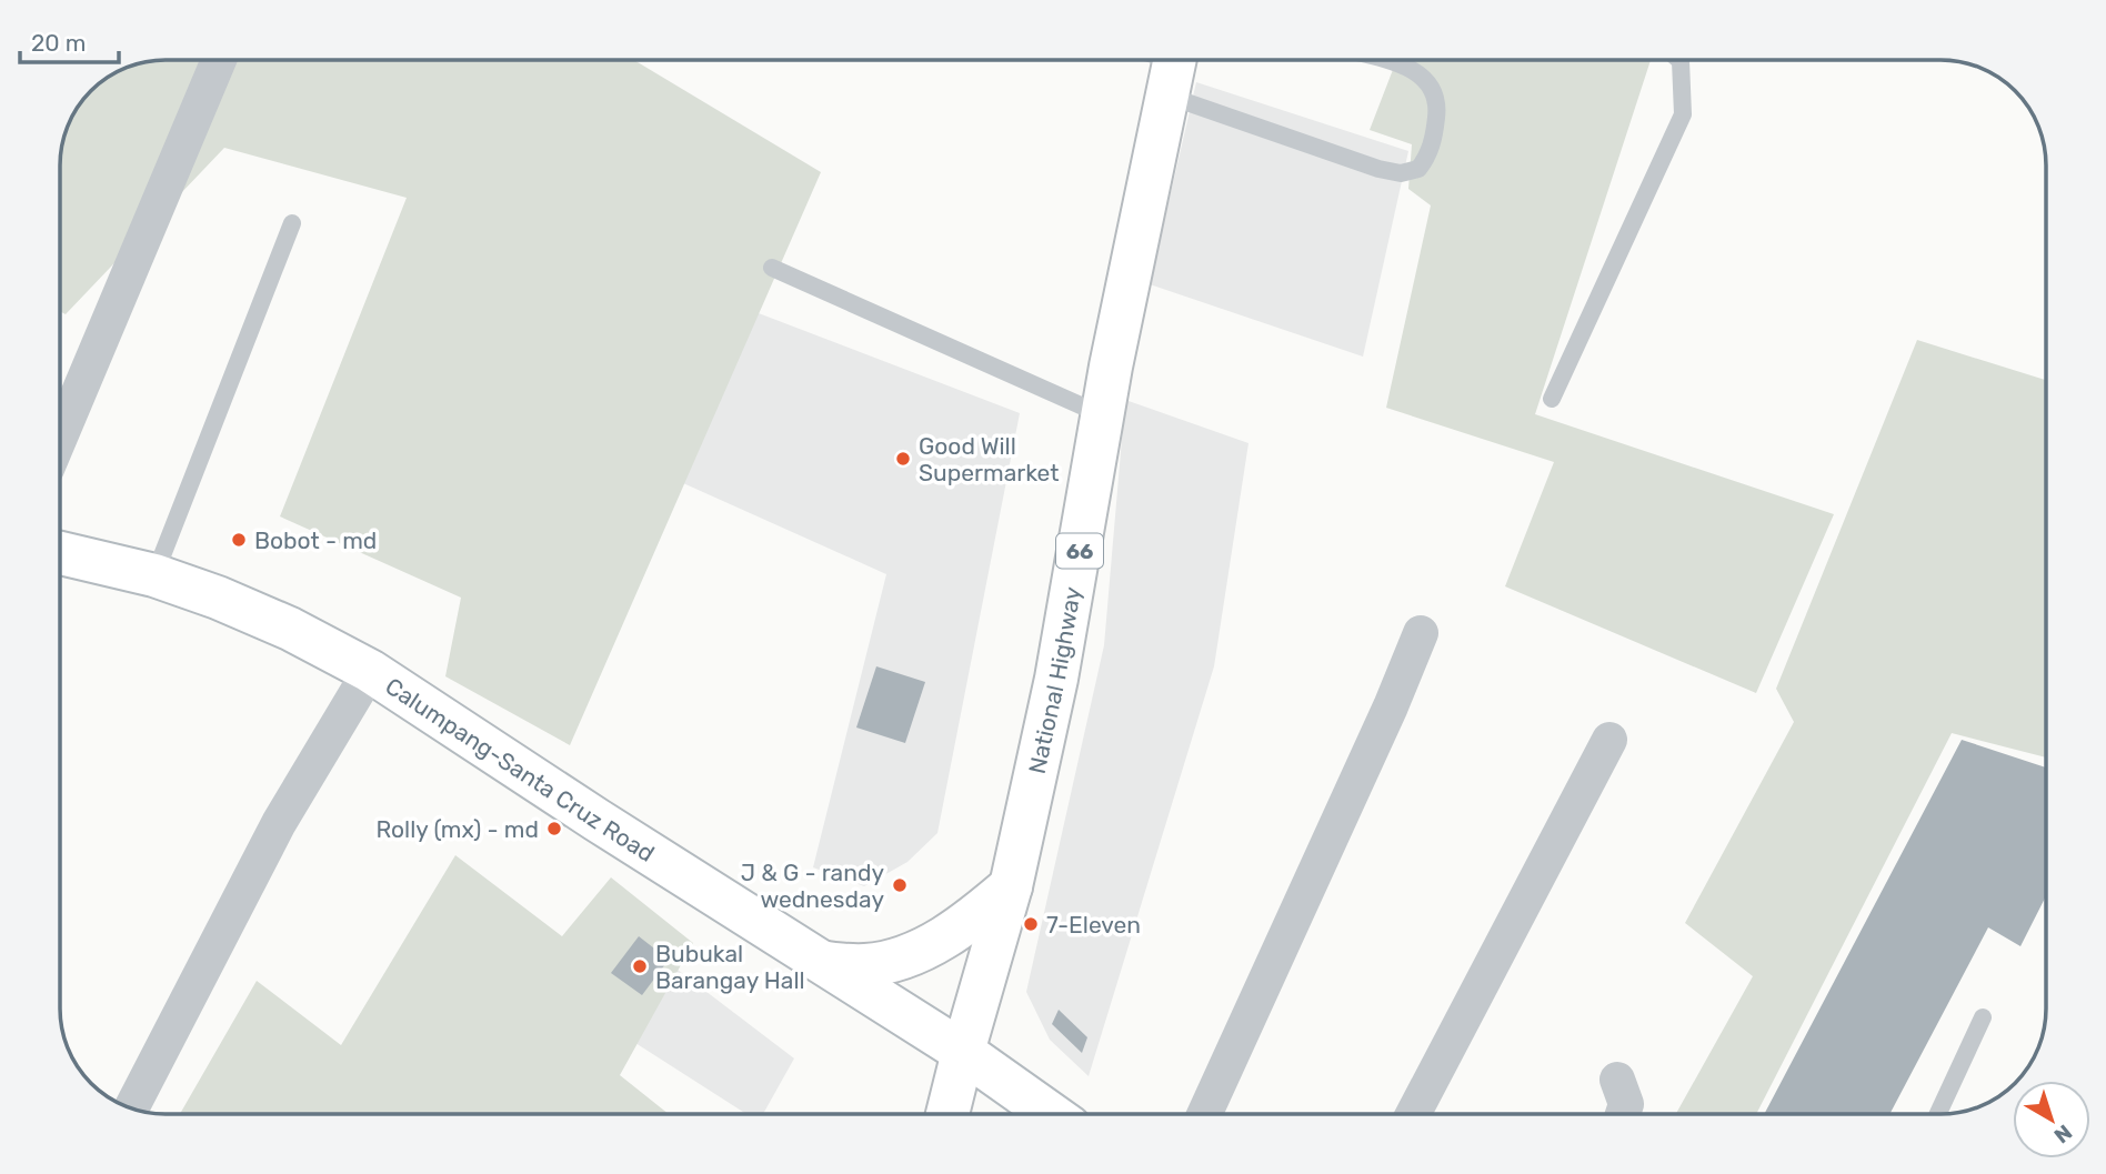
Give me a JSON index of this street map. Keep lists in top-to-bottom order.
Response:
{
  "streets": {
    "main road": ["66", "National Highway", "Calumpang-Santa Cruz Road"]
  },
  "crossings": [
    ["National Highway", "Calumpang-Santa Cruz Road"]
  ],
  "places": [
    "Good Will Supermarket",
    "Bobot - md",
    "Rolly (mx) - md",
    "J & G - randy wednesday",
    "7-Eleven",
    "Bubukal Barangay Hall"
  ],
  "scale_bar": "20 m",
  "north": "bottom right"
}
